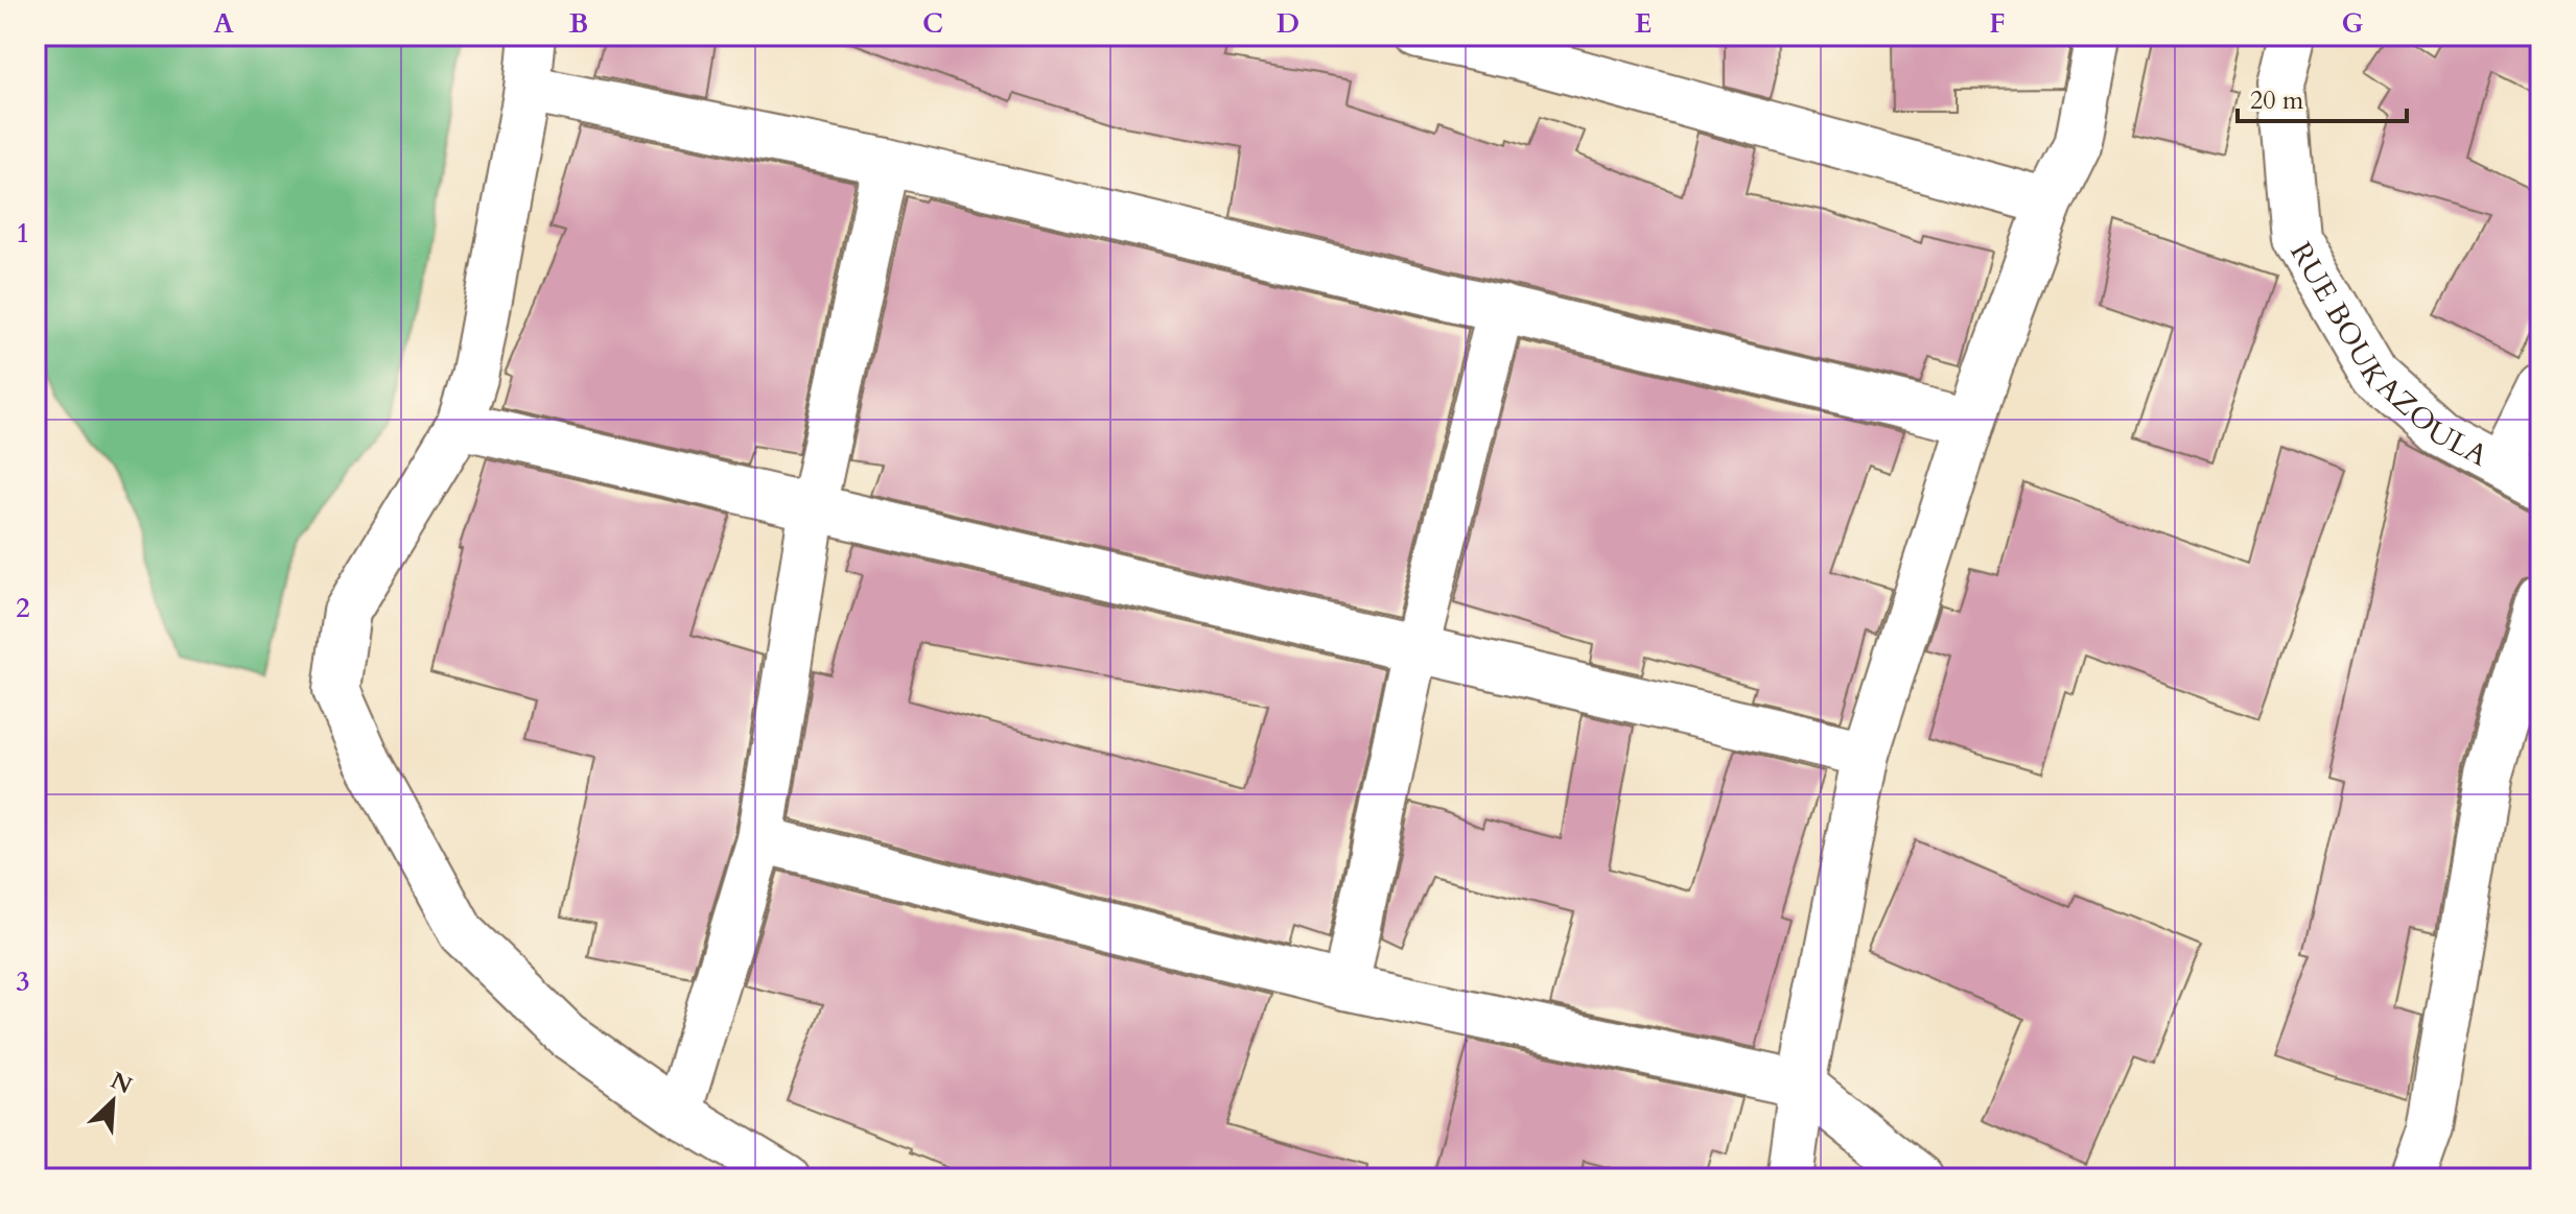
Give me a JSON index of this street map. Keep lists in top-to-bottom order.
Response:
{
  "streets": {
    "street": ["RUE BOUKAZOULA"]
  },
  "scale_bar": "20 m",
  "north": "top right",
  "grid": {
    "columns": [
      "A",
      "B",
      "C",
      "D",
      "E",
      "F",
      "G"
    ],
    "rows": ["1", "2", "3"]
  }
}
